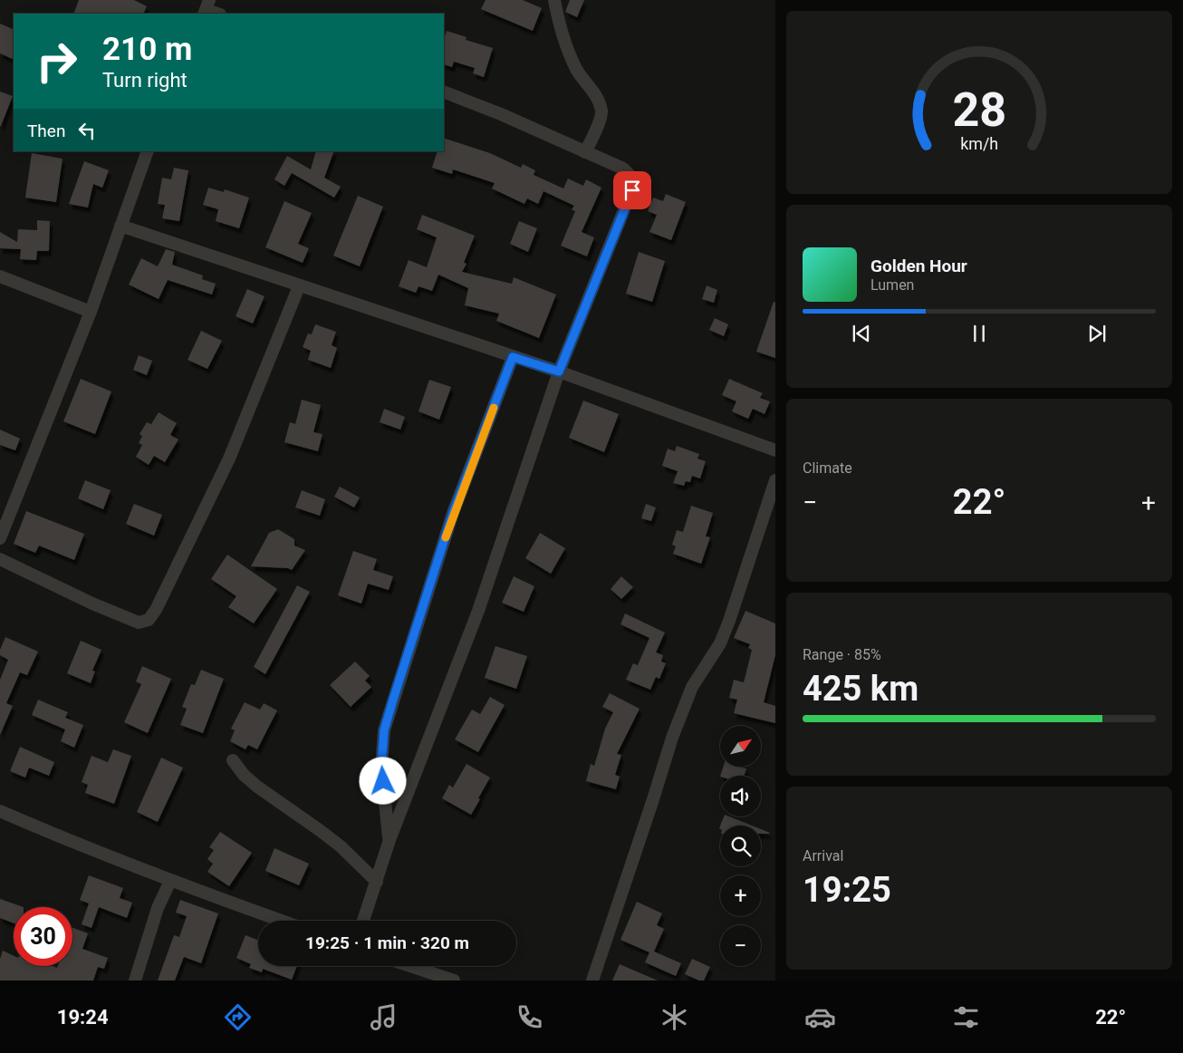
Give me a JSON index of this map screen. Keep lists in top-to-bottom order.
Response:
{
  "north": "top right",
  "page": {
    "turn": ["210 m", "Turn right"],
    "then": "Then",
    "song": ["Golden Hour", "Lumen"],
    "tile": [
      "Climate",
      ["Range · 85%", "425 km"],
      ["Arrival", "19:25"]
    ],
    "heat": ["−", "22°", "+"],
    "map_buttons": ["+", "−"],
    "limit": "30",
    "trip": "19:25 · 1 min · 320 m",
    "tabs": ["19:24", "22°"],
    "gauge": ["28", "km/h"]
  }
}
